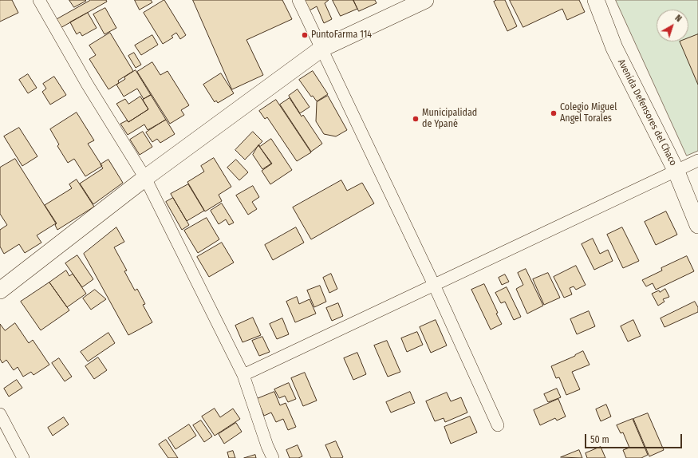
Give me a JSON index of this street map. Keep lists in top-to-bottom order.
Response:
{
  "streets": {
    "main road": ["Avenida Defensores del Chaco"]
  },
  "places": ["PuntoFarma 114", "Colegio Miguel Angel Torales", "Municipalidad de Ypané"],
  "scale_bar": "50 m",
  "north": "top right"
}
